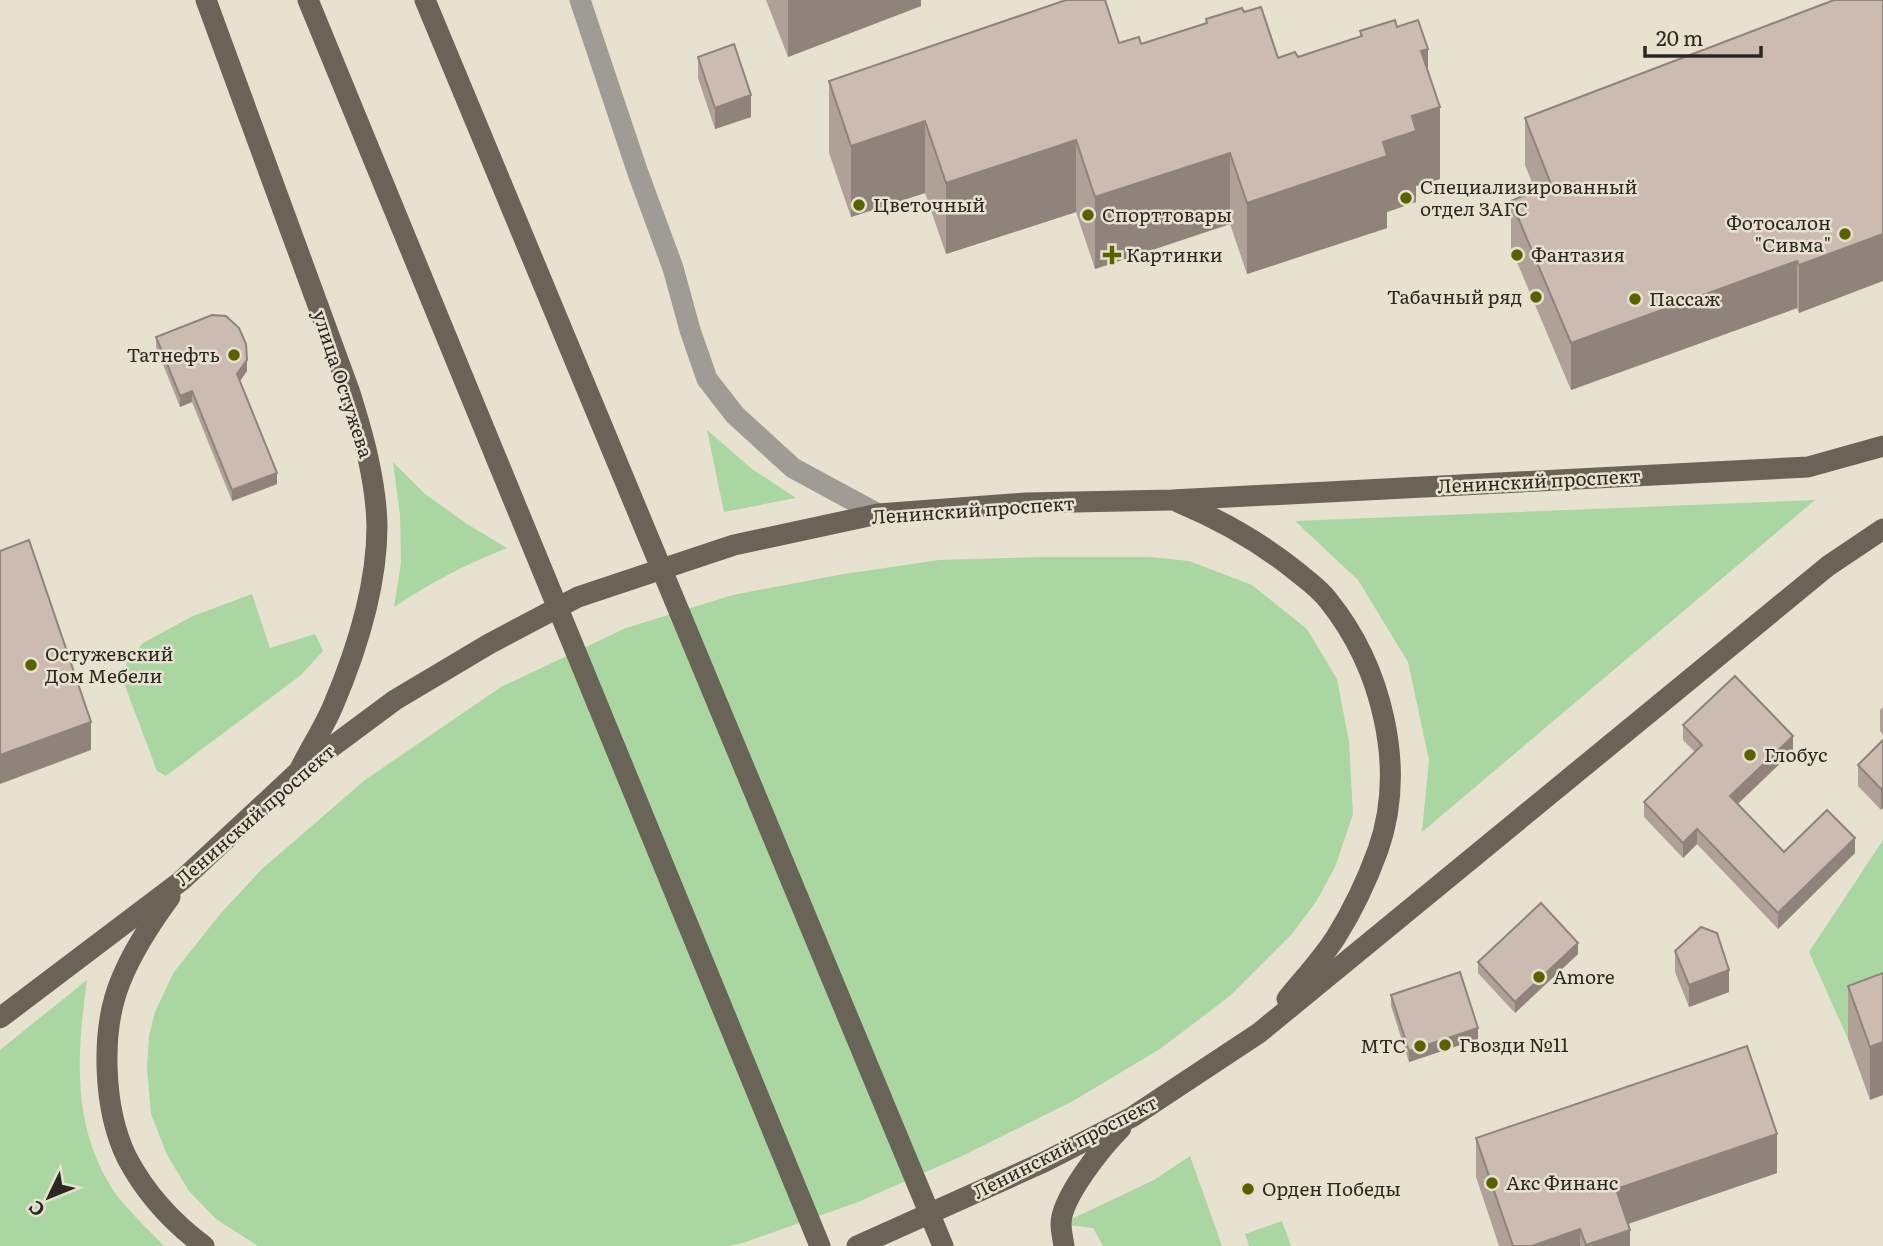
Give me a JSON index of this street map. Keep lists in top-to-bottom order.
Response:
{
  "streets": {
    "main road": ["улица Остужева", "Ленинский проспект"]
  },
  "crossings": [
    ["улица Остужева", "Ленинский проспект"]
  ],
  "places": {
    "other": [
      "Специализированный отдел ЗАГС",
      "Цветочный",
      "Спорттовары",
      "Фотосалон \"Сивма\"",
      "Фантазия",
      "Табачный ряд",
      "Пассаж",
      "Татнефть",
      "Остужевский Дом Мебели",
      "Глобус",
      "Amore",
      "Гвозди №11",
      "МТС",
      "Акс Финанс",
      "Орден Победы"
    ],
    "health": ["Картинки"]
  },
  "scale_bar": "20 m",
  "north": "bottom left"
}
